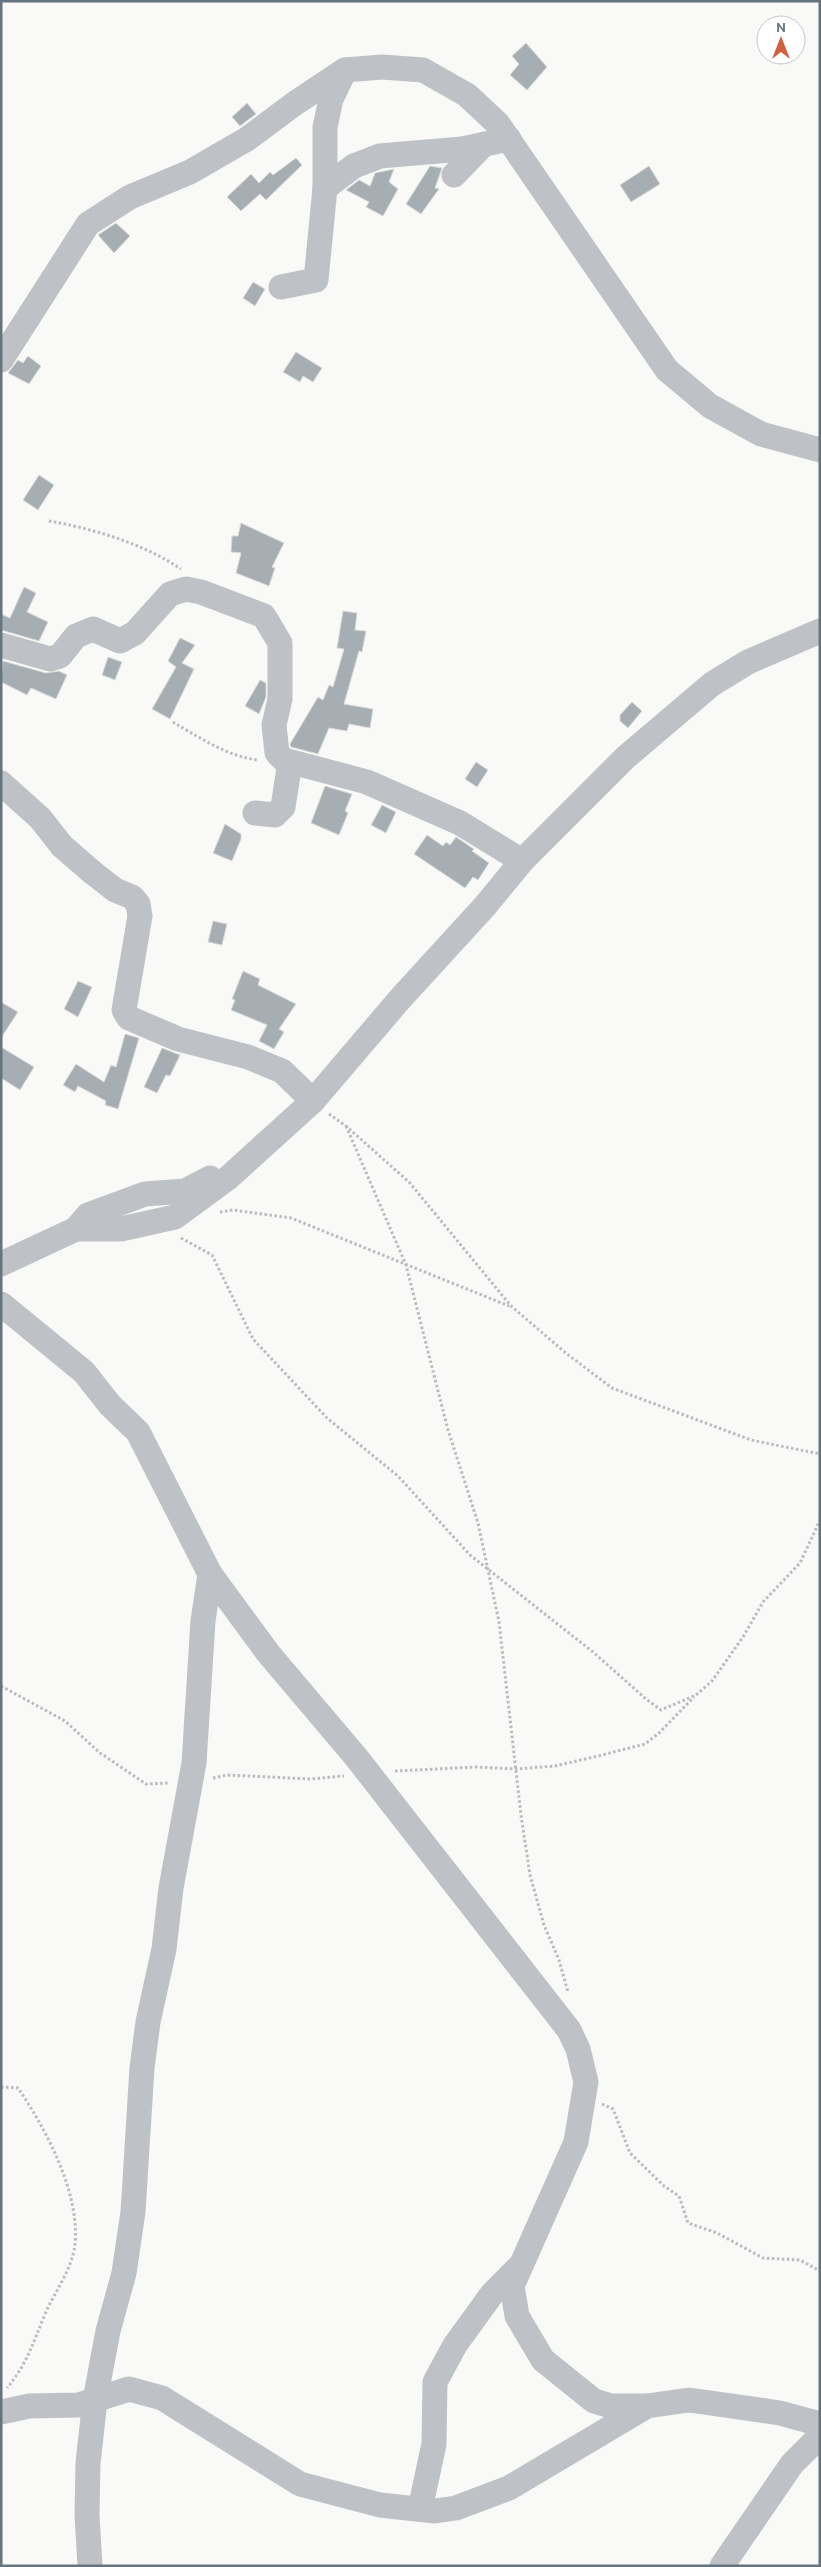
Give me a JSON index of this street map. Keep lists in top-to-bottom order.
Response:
{
  "north": "top"
}
